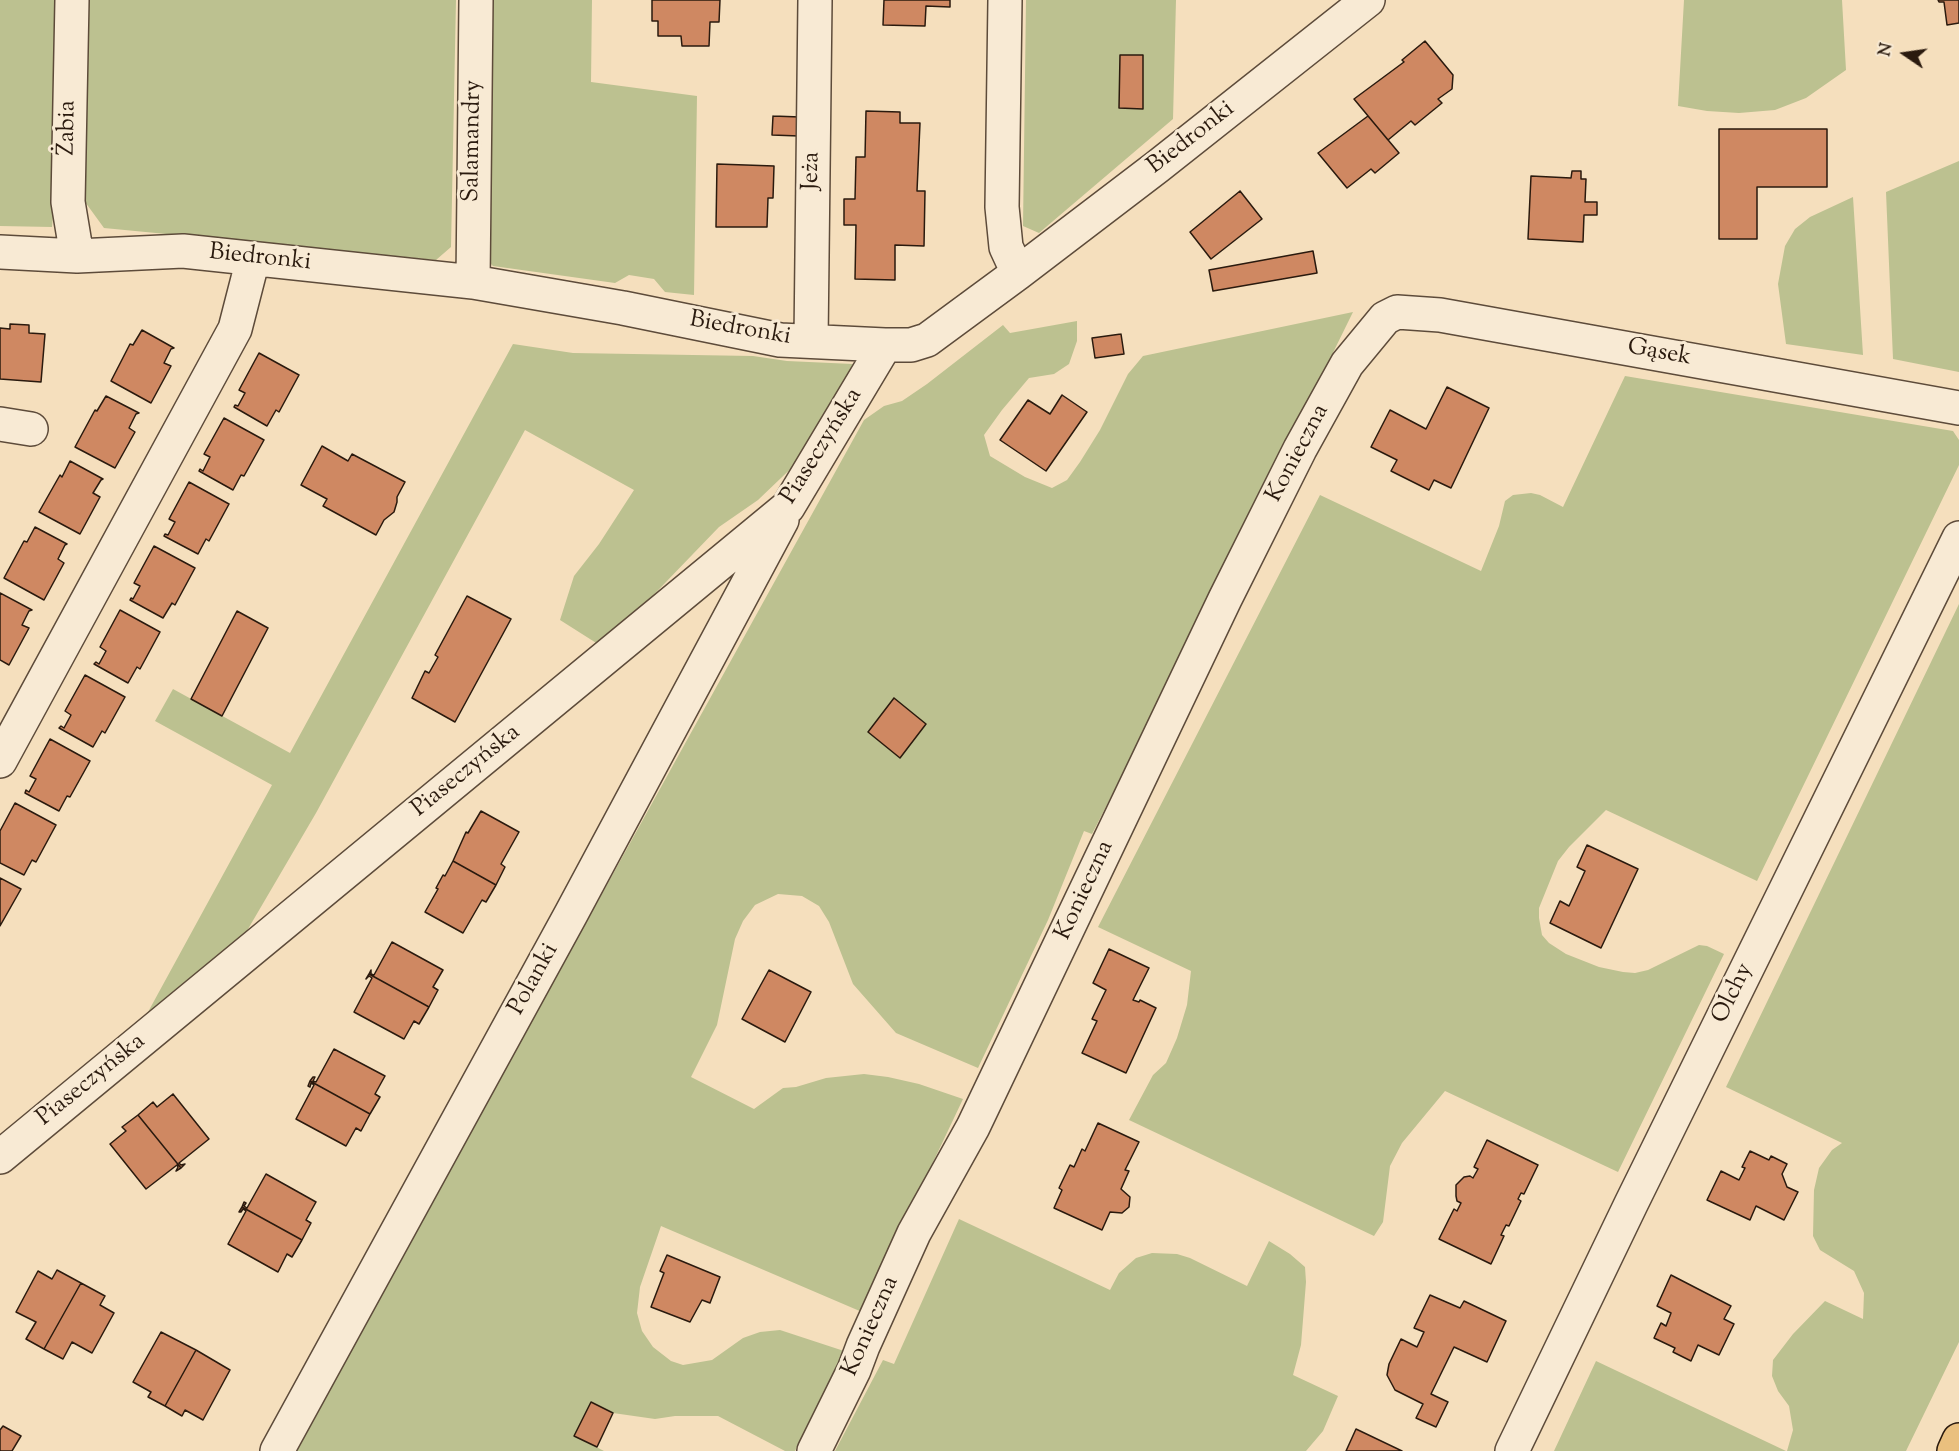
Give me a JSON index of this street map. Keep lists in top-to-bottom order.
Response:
{
  "streets": {
    "street": [
      "Żabia",
      "Biedronki",
      "Salamandry",
      "Jeża",
      "Gąsek",
      "Piaseczyńska",
      "Konieczna",
      "Polanki",
      "Olchy"
    ]
  },
  "crossings": [
    ["Żabia", "Biedronki"],
    ["Biedronki", "Salamandry"],
    ["Biedronki", "Jeża"],
    ["Biedronki", "Piaseczyńska"],
    ["Gąsek", "Konieczna"],
    ["Piaseczyńska", "Polanki"]
  ],
  "north": "left"
}
